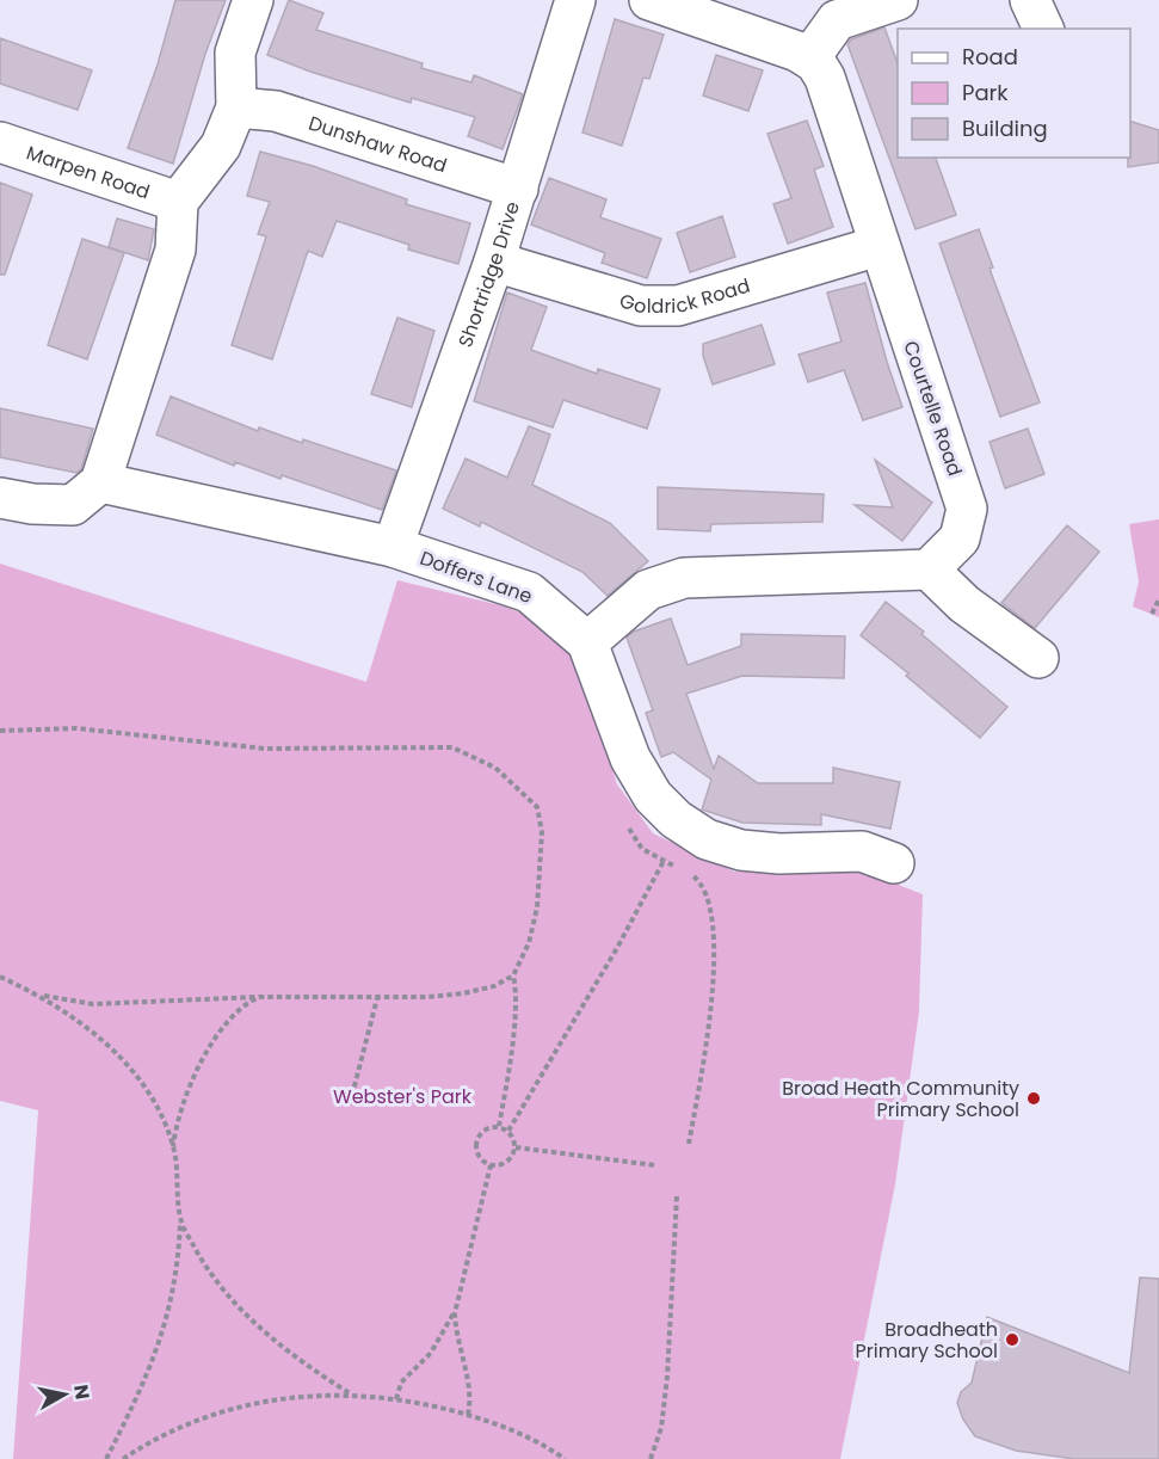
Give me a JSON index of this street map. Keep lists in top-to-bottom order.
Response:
{
  "streets": {
    "street": [
      "Dunshaw Road",
      "Marpen Road",
      "Shortridge Drive",
      "Goldrick Road",
      "Courtelle Road",
      "Doffers Lane"
    ]
  },
  "crossings": [
    ["Dunshaw Road", "Shortridge Drive"],
    ["Shortridge Drive", "Goldrick Road"],
    ["Shortridge Drive", "Doffers Lane"],
    ["Goldrick Road", "Courtelle Road"]
  ],
  "parks": ["Webster's Park"],
  "places": ["Broad Heath Community Primary School", "Broadheath Primary School"],
  "legend": ["Road", "Park", "Building"],
  "north": "right"
}
